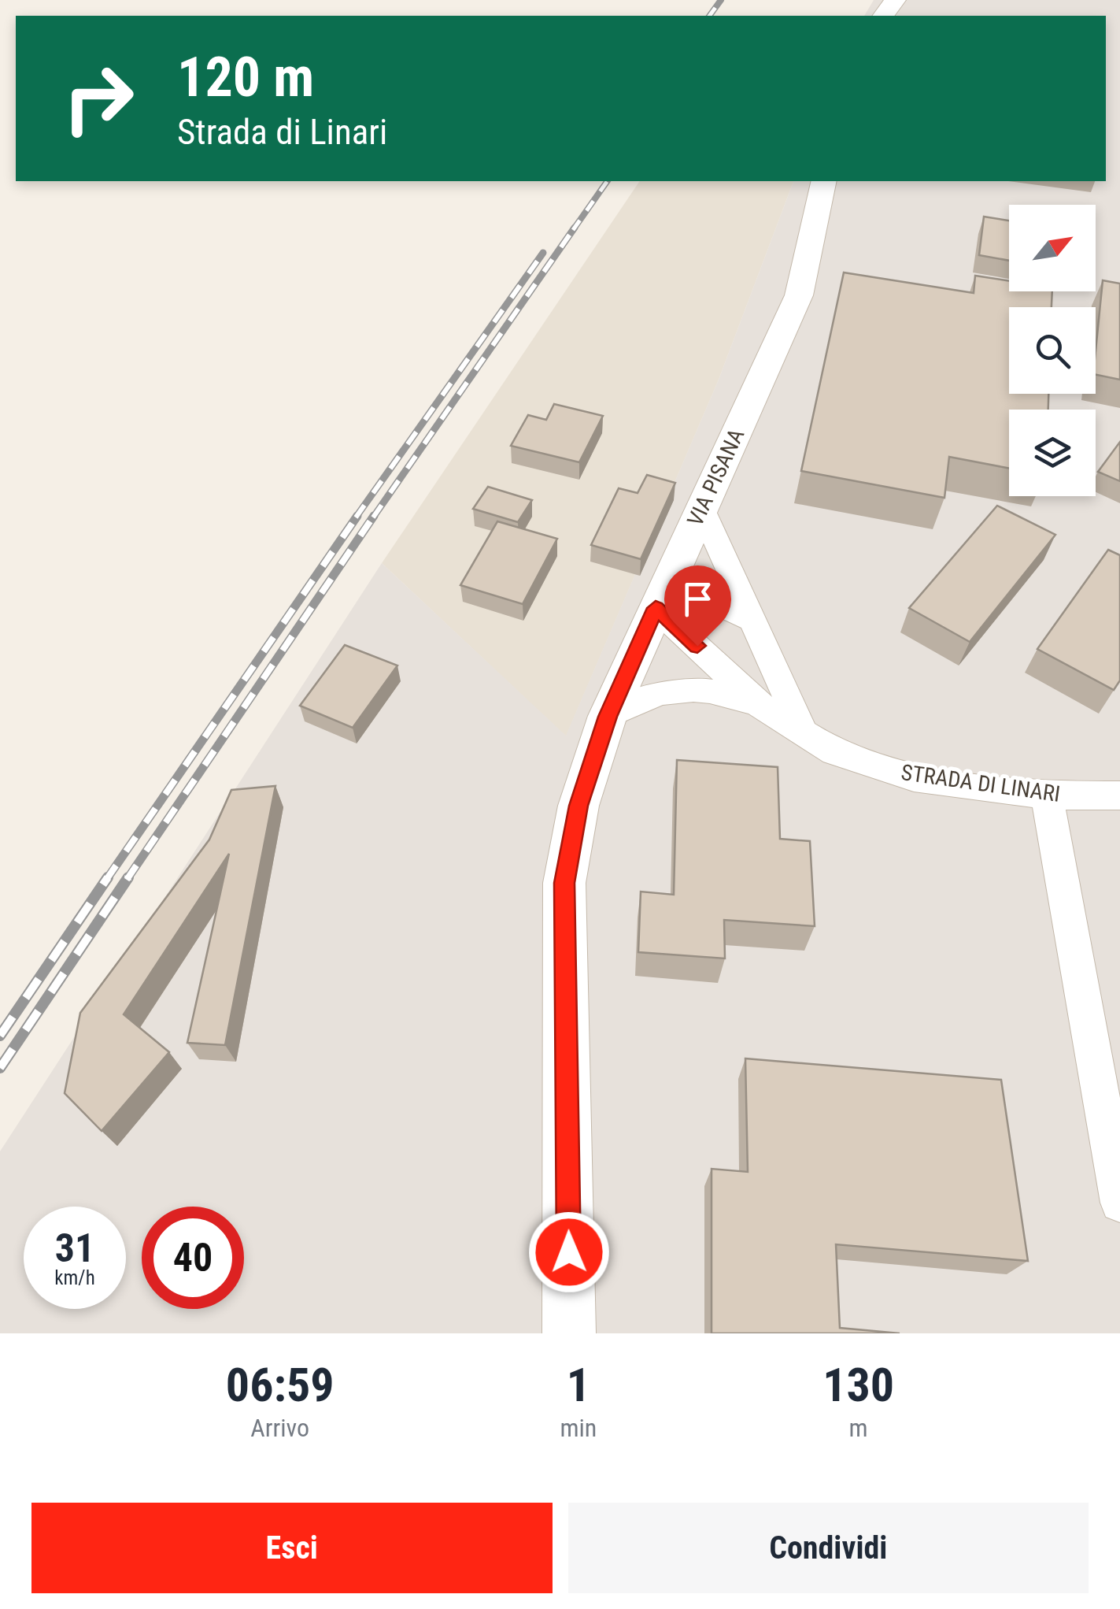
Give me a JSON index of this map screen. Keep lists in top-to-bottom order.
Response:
{
  "streets": {
    "street": ["VIA PISANA", "STRADA DI LINARI"]
  },
  "crossings": [
    ["VIA PISANA", "STRADA DI LINARI"]
  ],
  "north": "top right",
  "page": {
    "turn": ["120 m", "Strada di Linari"],
    "speed": "31 km/h",
    "limit": "40",
    "eta": [
      "06:59",
      "Arrivo",
      "1",
      "min",
      "130",
      "m"
    ],
    "buttons": ["Esci", "Condividi"]
  }
}
